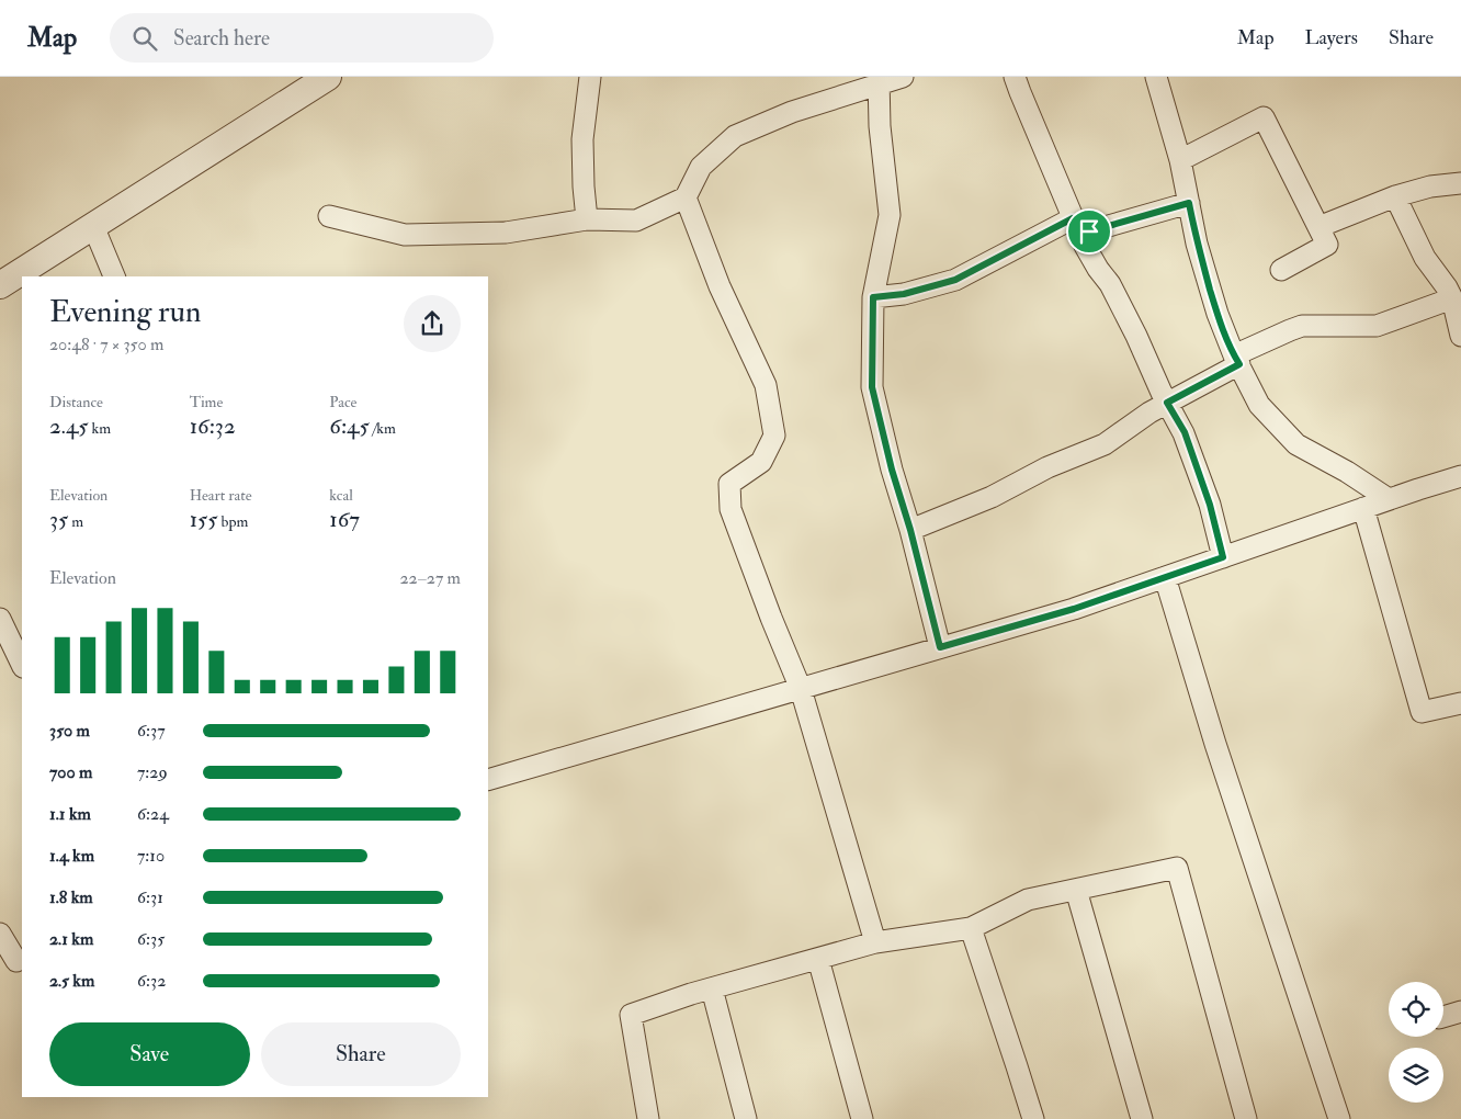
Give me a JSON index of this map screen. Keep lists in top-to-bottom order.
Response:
{
  "page": {
    "header": "Map",
    "search": "Search here",
    "nav": ["Map", "Layers", "Share"],
    "heading": ["Evening run", "20:48 · 7 × 350 m"],
    "stats": [
      ["Distance", "2.45 km"],
      ["Time", "16:32"],
      ["Pace", "6:45 /km"],
      ["Elevation", "35 m"],
      ["Heart rate", "155 bpm"],
      ["kcal", "167"]
    ],
    "chart": ["Elevation", "22–27 m"],
    "list": [
      {
        "name": "350 m",
        "note": "6:37"
      },
      {
        "name": "700 m",
        "note": "7:29"
      },
      {
        "name": "1.1 km",
        "note": "6:24"
      },
      {
        "name": "1.4 km",
        "note": "7:10"
      },
      {
        "name": "1.8 km",
        "note": "6:31"
      },
      {
        "name": "2.1 km",
        "note": "6:35"
      },
      {
        "name": "2.5 km",
        "note": "6:32"
      }
    ],
    "buttons": ["Save", "Share"]
  }
}
